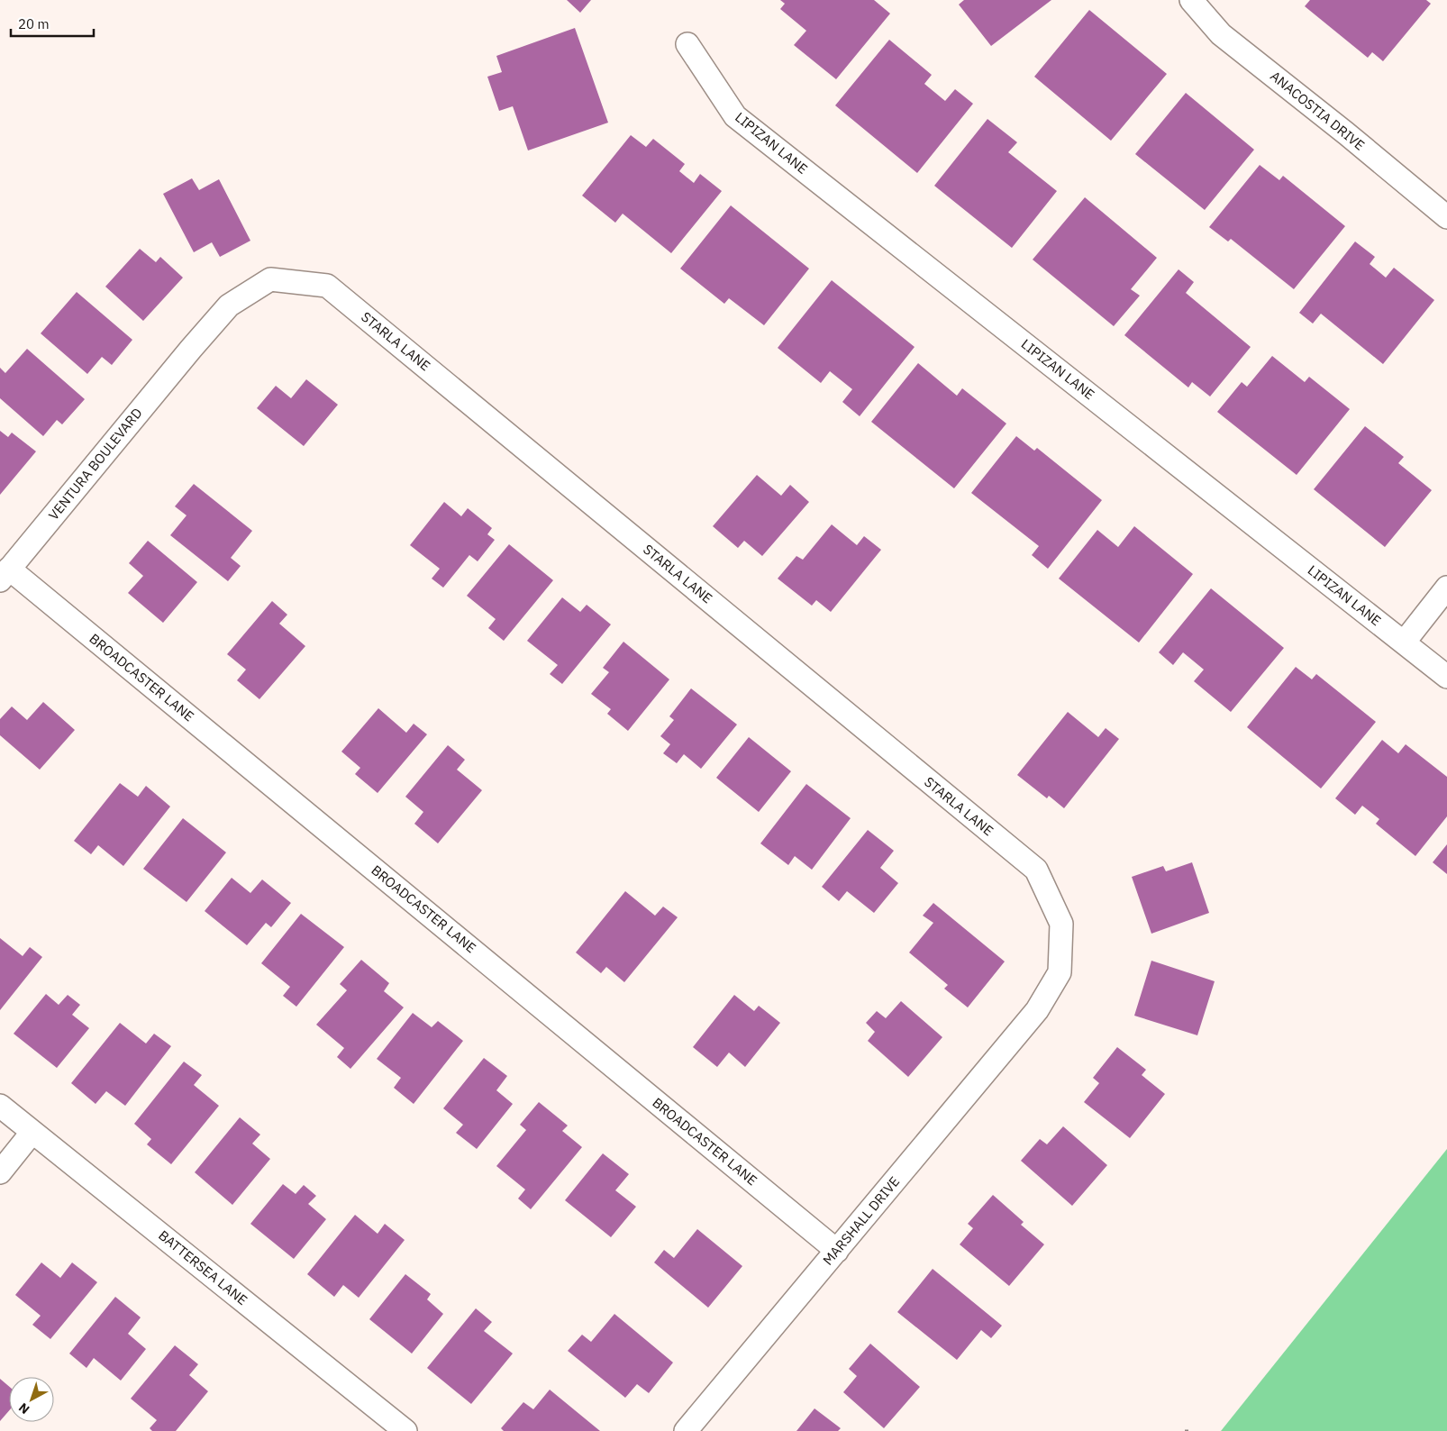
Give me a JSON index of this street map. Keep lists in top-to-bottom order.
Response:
{
  "streets": {
    "street": [
      "ANACOSTIA DRIVE",
      "LIPIZAN LANE",
      "STARLA LANE",
      "VENTURA BOULEVARD",
      "BROADCASTER LANE",
      "MARSHALL DRIVE",
      "BATTERSEA LANE"
    ]
  },
  "crossings": [
    ["STARLA LANE", "VENTURA BOULEVARD"],
    ["STARLA LANE", "MARSHALL DRIVE"],
    ["VENTURA BOULEVARD", "BROADCASTER LANE"],
    ["BROADCASTER LANE", "MARSHALL DRIVE"]
  ],
  "scale_bar": "20 m",
  "north": "bottom left"
}
